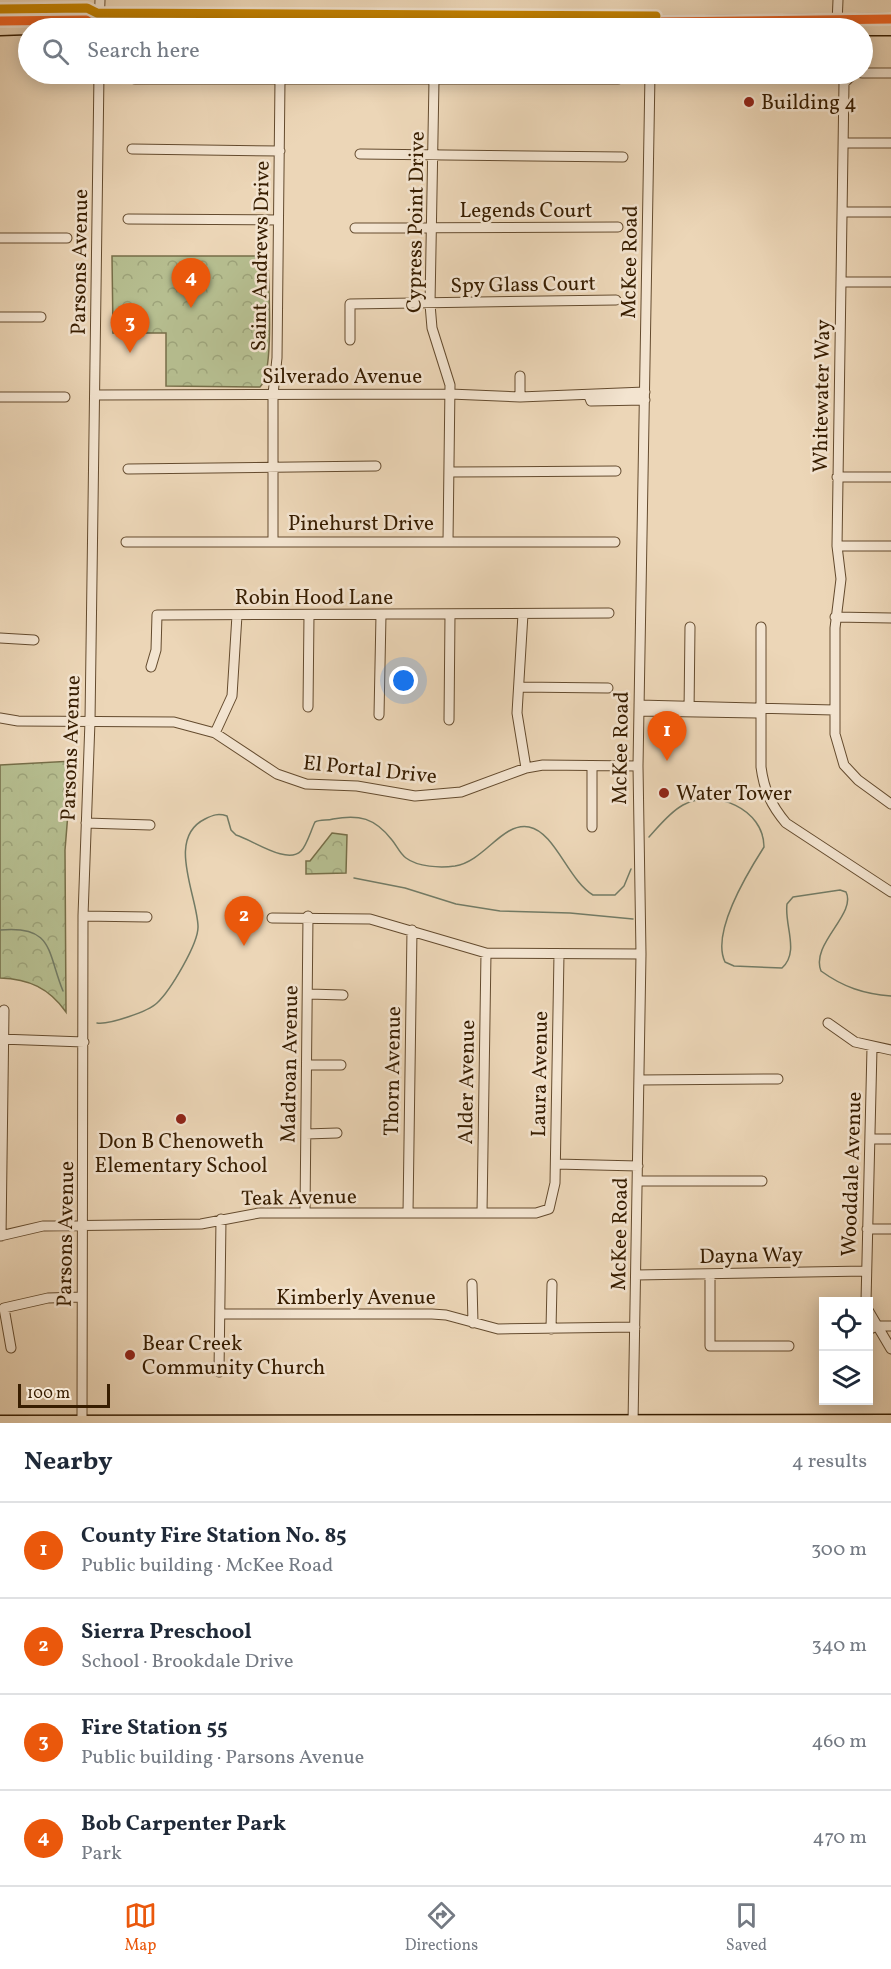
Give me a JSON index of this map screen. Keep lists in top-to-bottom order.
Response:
{
  "streets": {
    "street": [
      "Legends Court",
      "Cypress Point Drive",
      "Saint Andrews Drive",
      "Parsons Avenue",
      "McKee Road",
      "Spy Glass Court",
      "Silverado Avenue",
      "Whitewater Way",
      "Pinehurst Drive",
      "Robin Hood Lane",
      "El Portal Drive",
      "Madroan Avenue",
      "Thorn Avenue",
      "Laura Avenue",
      "Alder Avenue",
      "Wooddale Avenue",
      "Teak Avenue",
      "Dayna Way",
      "Kimberly Avenue"
    ]
  },
  "crossings": [
    ["Legends Court", "Cypress Point Drive"],
    ["Cypress Point Drive", "Spy Glass Court"],
    ["Cypress Point Drive", "Silverado Avenue"],
    ["Cypress Point Drive", "Pinehurst Drive"],
    ["Saint Andrews Drive", "Silverado Avenue"],
    ["Saint Andrews Drive", "Pinehurst Drive"],
    ["Parsons Avenue", "Silverado Avenue"],
    ["Parsons Avenue", "El Portal Drive"],
    ["Parsons Avenue", "Teak Avenue"],
    ["McKee Road", "Silverado Avenue"],
    ["McKee Road", "El Portal Drive"],
    ["McKee Road", "Dayna Way"],
    ["McKee Road", "Kimberly Avenue"],
    ["Madroan Avenue", "Teak Avenue"],
    ["Thorn Avenue", "Teak Avenue"],
    ["Laura Avenue", "Teak Avenue"],
    ["Alder Avenue", "Teak Avenue"],
    ["Wooddale Avenue", "Dayna Way"]
  ],
  "places": [
    "Building 4",
    "Water Tower",
    "Don B Chenoweth Elementary School",
    "Bear Creek Community Church"
  ],
  "scale_bar": "100 m",
  "page": {
    "search": "Search here",
    "pins": [
      "4",
      "3",
      "1",
      "2"
    ],
    "scale": "100 m",
    "heading": ["Nearby", "4 results"],
    "list": [
      {
        "mark": "1",
        "name": "County Fire Station No. 85",
        "note": "Public building · McKee Road",
        "value": "300 m"
      },
      {
        "mark": "2",
        "name": "Sierra Preschool",
        "note": "School · Brookdale Drive",
        "value": "340 m"
      },
      {
        "mark": "3",
        "name": "Fire Station 55",
        "note": "Public building · Parsons Avenue",
        "value": "460 m"
      },
      {
        "mark": "4",
        "name": "Bob Carpenter Park",
        "note": "Park",
        "value": "470 m"
      }
    ],
    "nav": ["Map", "Directions", "Saved"]
  }
}
